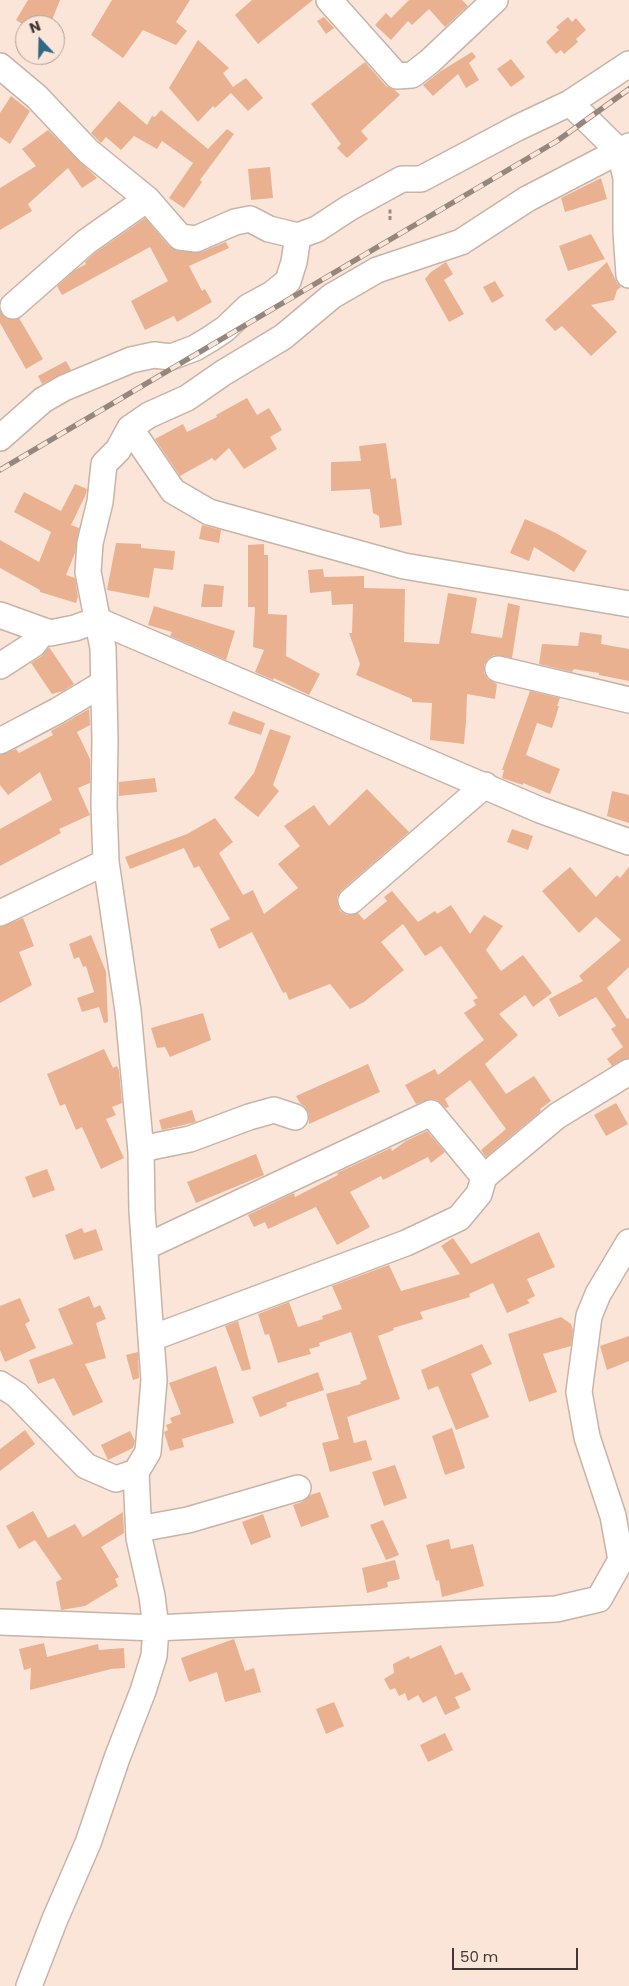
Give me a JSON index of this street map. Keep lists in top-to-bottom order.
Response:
{
  "scale_bar": "50 m",
  "north": "top"
}
